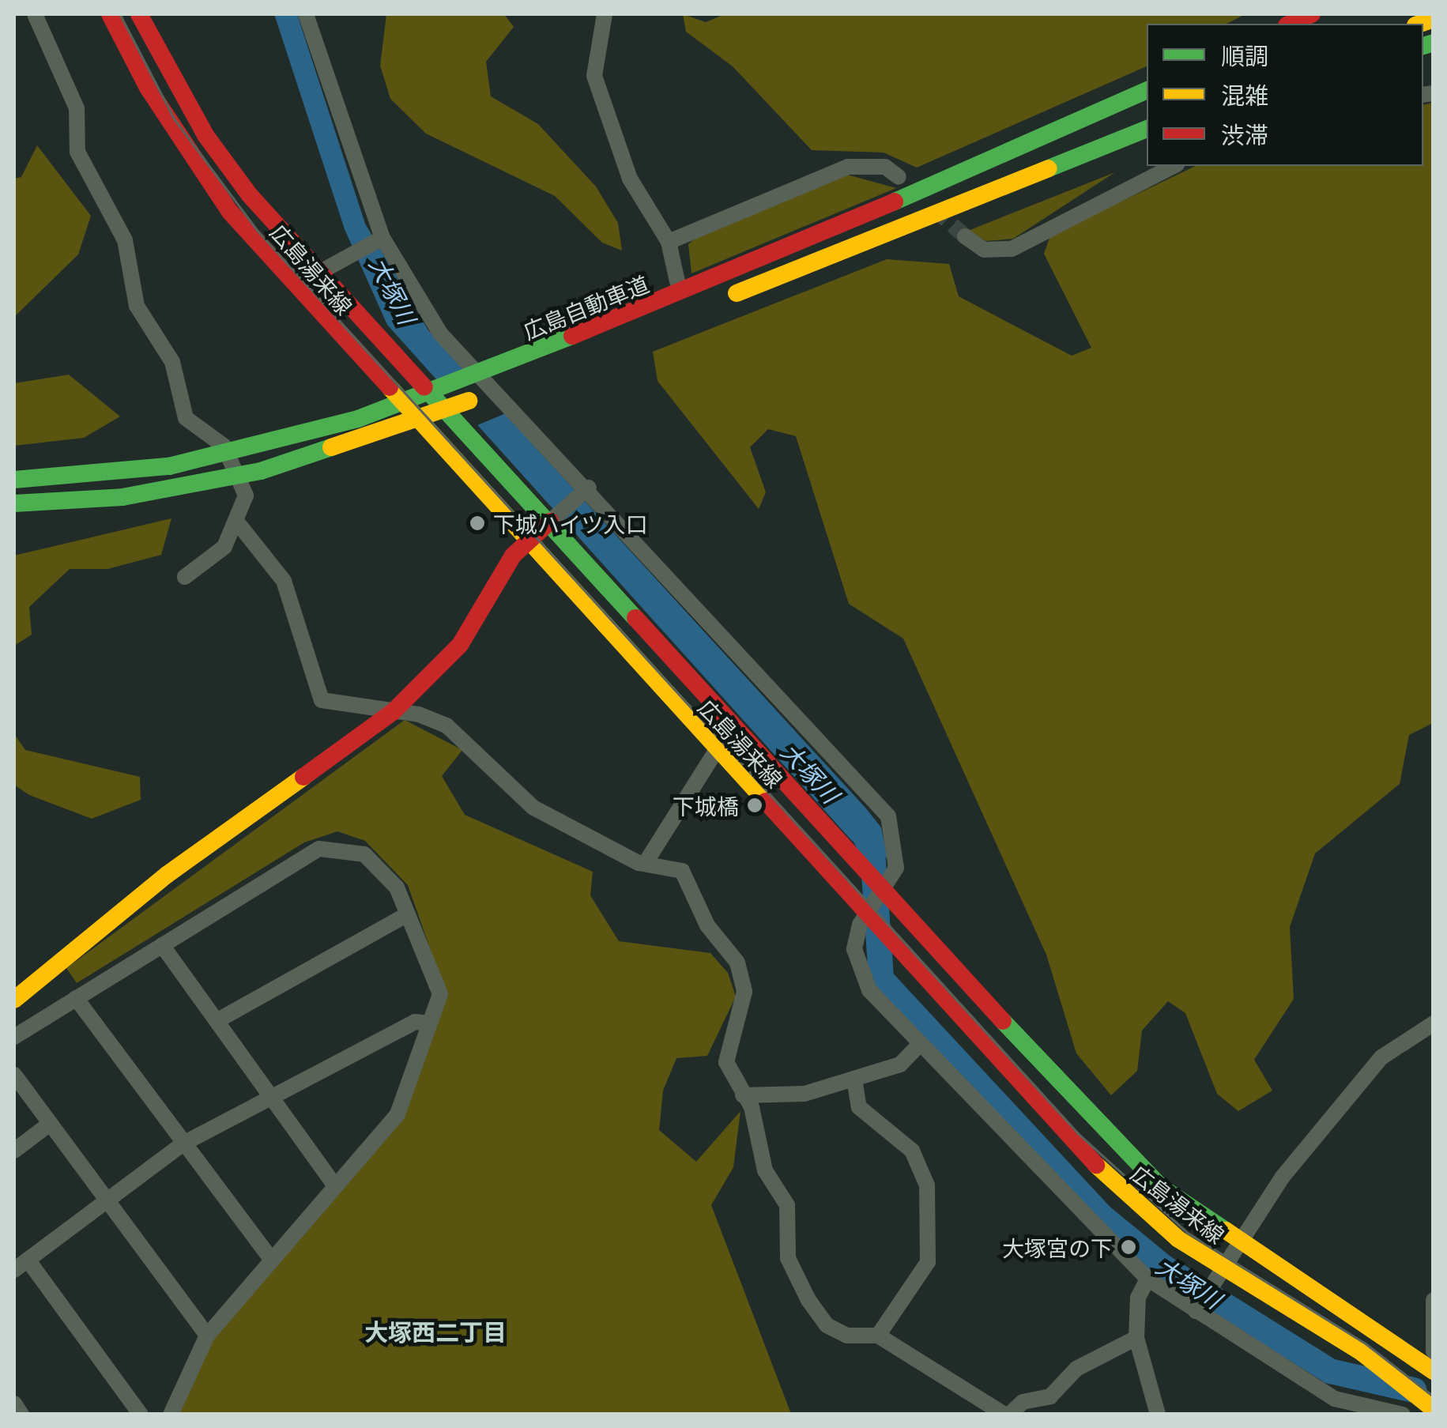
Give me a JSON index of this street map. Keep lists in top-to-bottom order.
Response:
{
  "streets": {
    "main road": ["広島湯来線", "広島自動車道"]
  },
  "districts": ["大塚西二丁目"],
  "water": ["大塚川"],
  "places": ["下城ハイツ入口", "下城橋", "大塚宮の下"],
  "legend": ["順調", "混雑", "渋滞"]
}
